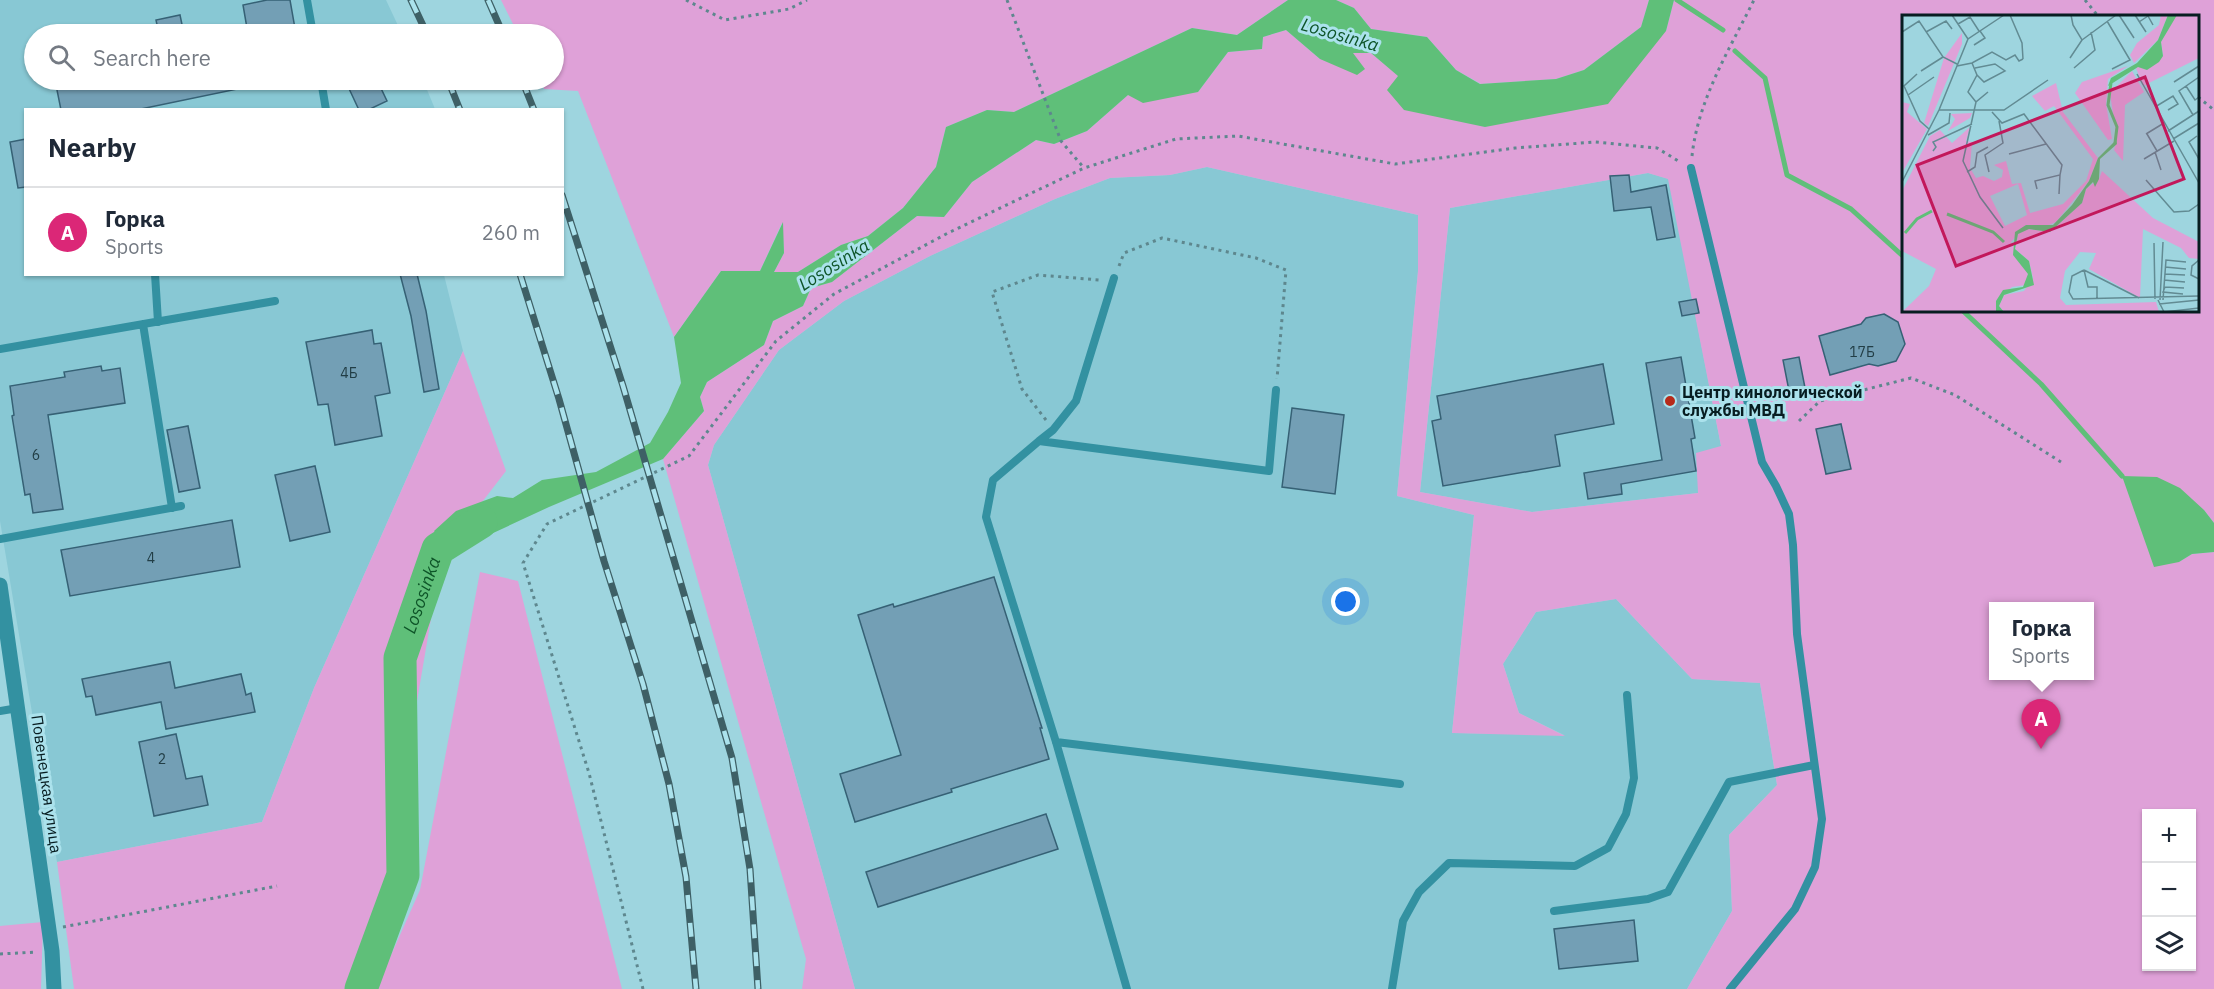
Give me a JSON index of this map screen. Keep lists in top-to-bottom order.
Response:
{
  "streets": {
    "street": ["Повенецкая улица"]
  },
  "water": ["Lososinka"],
  "places": ["Центр кинологической службы МВД"],
  "house_numbers": [
    "17Б",
    "4Б",
    "6",
    "4",
    "2"
  ],
  "page": {
    "search": "Search here",
    "heading": "Nearby",
    "list": [
      {
        "mark": "A",
        "name": "Горка",
        "note": "Sports",
        "value": "260 m"
      }
    ],
    "popup": ["Горка", "Sports"],
    "pins": "A",
    "map_buttons": ["+", "−"]
  }
}
